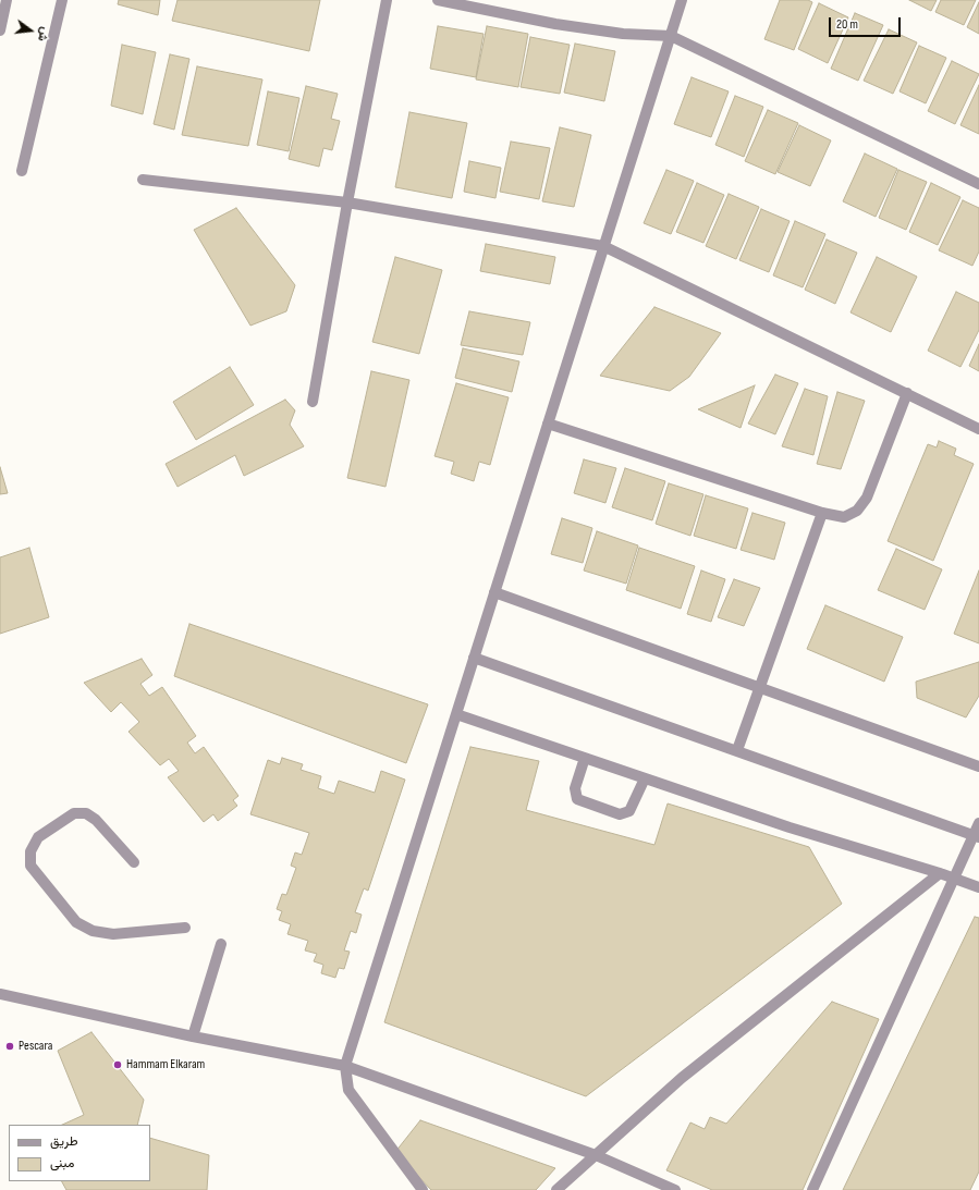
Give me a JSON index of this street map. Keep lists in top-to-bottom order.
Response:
{
  "places": ["Pescara", "Hammam Elkaram"],
  "legend": ["طريق", "مبنى"],
  "scale_bar": "20 m",
  "north": "right"
}
